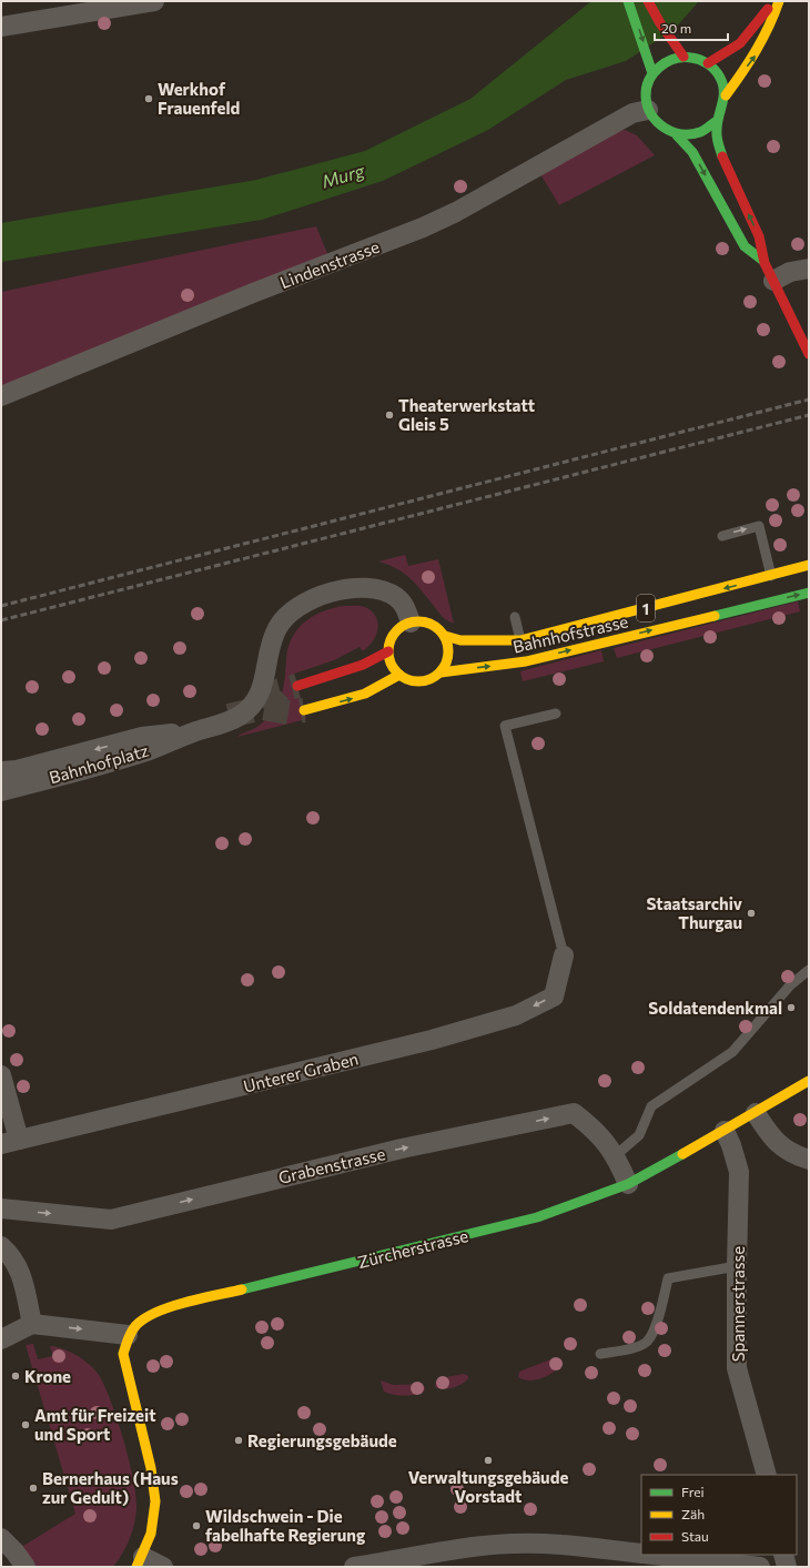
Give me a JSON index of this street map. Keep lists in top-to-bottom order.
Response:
{
  "streets": {
    "main road": ["1", "Bahnhofstrasse", "Zürcherstrasse"],
    "street": [
      "Lindenstrasse",
      "Bahnhofplatz",
      "Unterer Graben",
      "Grabenstrasse",
      "Spannerstrasse"
    ]
  },
  "crossings": [
    ["Bahnhofstrasse", "Bahnhofplatz"],
    ["Grabenstrasse", "Zürcherstrasse"],
    ["Zürcherstrasse", "Spannerstrasse"]
  ],
  "one_way": ["Unterer Graben", "Grabenstrasse"],
  "water": ["Murg"],
  "places": [
    "Werkhof Frauenfeld",
    "Theaterwerkstatt Gleis 5",
    "Staatsarchiv Thurgau",
    "Soldatendenkmal",
    "Krone",
    "Amt für Freizeit und Sport",
    "Regierungsgebäude",
    "Verwaltungsgebäude Vorstadt",
    "Bernerhaus (Haus zur Gedult)",
    "Wildschwein - Die fabelhafte Regierung"
  ],
  "legend": ["Frei", "Zäh", "Stau"],
  "scale_bar": "20 m"
}
